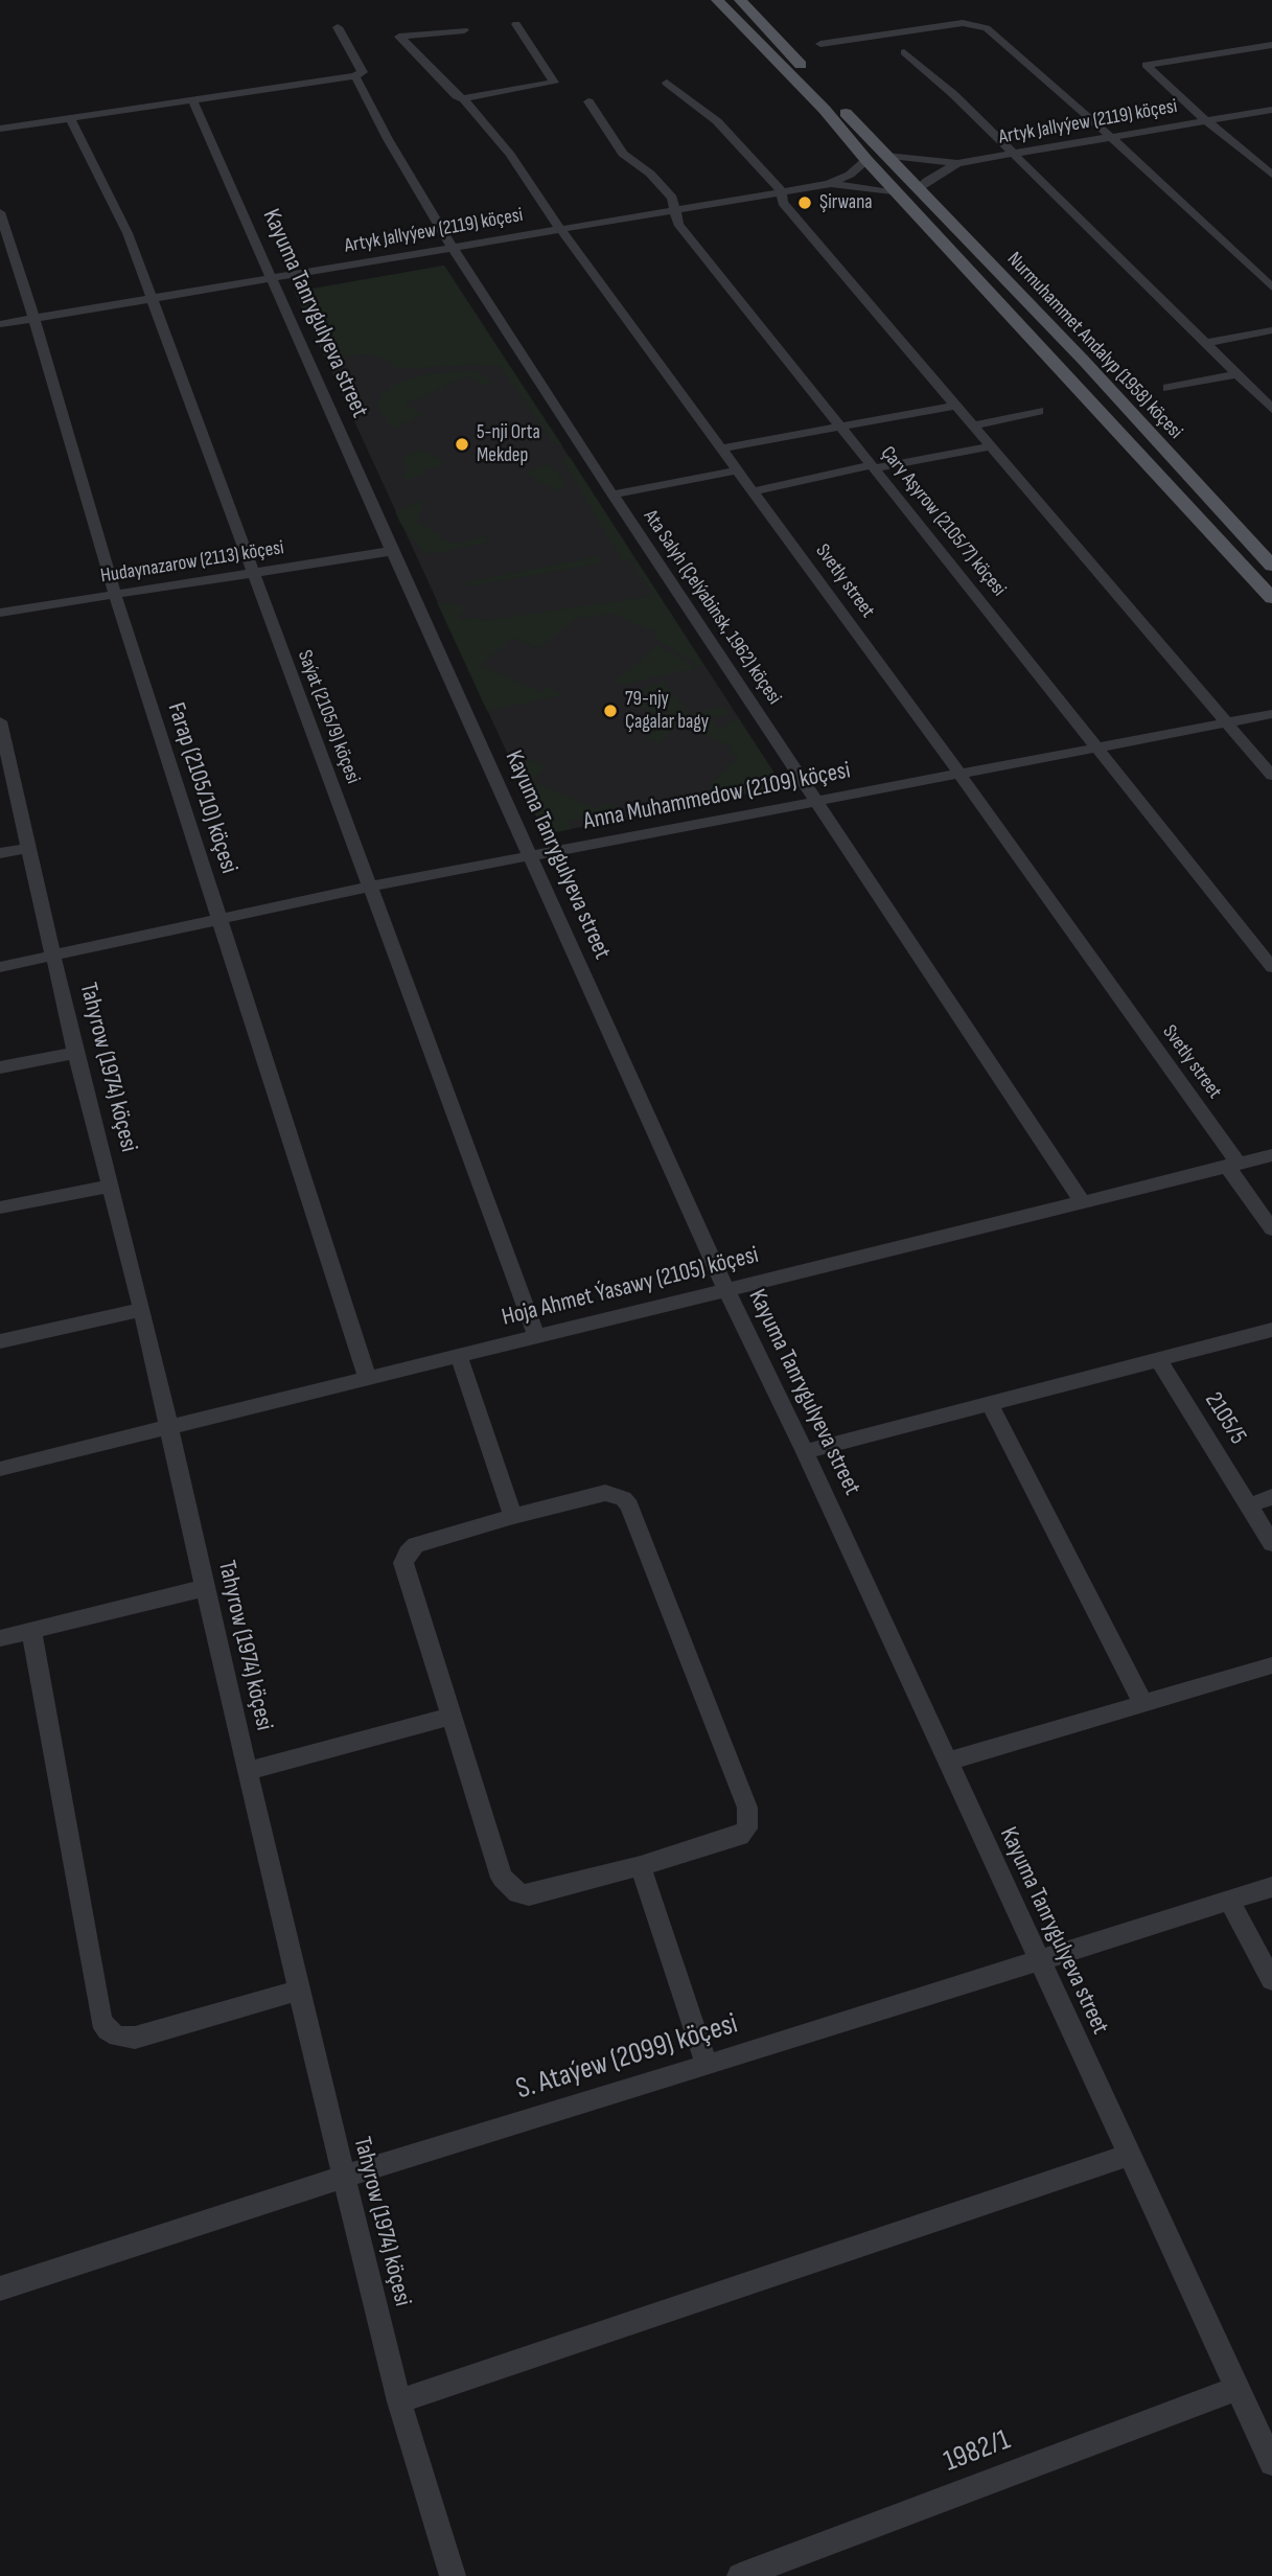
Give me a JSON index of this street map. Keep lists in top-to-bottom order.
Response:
{
  "streets": {
    "main road": ["Nurmuhammet Andalyp (1958) köçesi"],
    "street": [
      "Artyk Jallyýew (2119) köçesi",
      "Kayuma Tanrygulyeva street",
      "Çary Aşyrow (2105/7) köçesi",
      "Hudaynazarow (2113) köçesi",
      "Svetly street",
      "Ata Salyh (Çelýabinsk, 1962) köçesi",
      "Saýat (2105/9) köçesi",
      "Farap (2105/10) köçesi",
      "Anna Muhammedow (2109) köçesi",
      "Tahyrow (1974) köçesi",
      "Hoja Ahmet Ýasawy (2105) köçesi",
      "2105/5",
      "S. Ataýew (2099) köçesi",
      "1982/1"
    ]
  },
  "crossings": [
    ["Artyk Jallyýew (2119) köçesi", "Kayuma Tanrygulyeva street"],
    ["Artyk Jallyýew (2119) köçesi", "Nurmuhammet Andalyp (1958) köçesi"],
    ["Artyk Jallyýew (2119) köçesi", "Çary Aşyrow (2105/7) köçesi"],
    ["Artyk Jallyýew (2119) köçesi", "Svetly street"],
    ["Artyk Jallyýew (2119) köçesi", "Ata Salyh (Çelýabinsk, 1962) köçesi"],
    ["Artyk Jallyýew (2119) köçesi", "Saýat (2105/9) köçesi"],
    ["Artyk Jallyýew (2119) köçesi", "Farap (2105/10) köçesi"],
    ["Kayuma Tanrygulyeva street", "Hudaynazarow (2113) köçesi"],
    ["Kayuma Tanrygulyeva street", "Anna Muhammedow (2109) köçesi"],
    ["Kayuma Tanrygulyeva street", "Hoja Ahmet Ýasawy (2105) köçesi"],
    ["Kayuma Tanrygulyeva street", "S. Ataýew (2099) köçesi"],
    ["Kayuma Tanrygulyeva street", "1982/1"],
    ["Çary Aşyrow (2105/7) köçesi", "Anna Muhammedow (2109) köçesi"],
    ["Hudaynazarow (2113) köçesi", "Saýat (2105/9) köçesi"],
    ["Hudaynazarow (2113) köçesi", "Farap (2105/10) köçesi"],
    ["Svetly street", "Anna Muhammedow (2109) köçesi"],
    ["Svetly street", "Hoja Ahmet Ýasawy (2105) köçesi"],
    ["Ata Salyh (Çelýabinsk, 1962) köçesi", "Anna Muhammedow (2109) köçesi"],
    ["Ata Salyh (Çelýabinsk, 1962) köçesi", "Hoja Ahmet Ýasawy (2105) köçesi"],
    ["Saýat (2105/9) köçesi", "Anna Muhammedow (2109) köçesi"],
    ["Saýat (2105/9) köçesi", "Hoja Ahmet Ýasawy (2105) köçesi"],
    ["Farap (2105/10) köçesi", "Anna Muhammedow (2109) köçesi"],
    ["Farap (2105/10) köçesi", "Hoja Ahmet Ýasawy (2105) köçesi"],
    ["Anna Muhammedow (2109) köçesi", "Tahyrow (1974) köçesi"],
    ["Tahyrow (1974) köçesi", "Hoja Ahmet Ýasawy (2105) köçesi"],
    ["Tahyrow (1974) köçesi", "S. Ataýew (2099) köçesi"]
  ],
  "places": ["Şirwana", "5-nji Orta Mekdep", "79-njy Çagalar bagy"]
}
